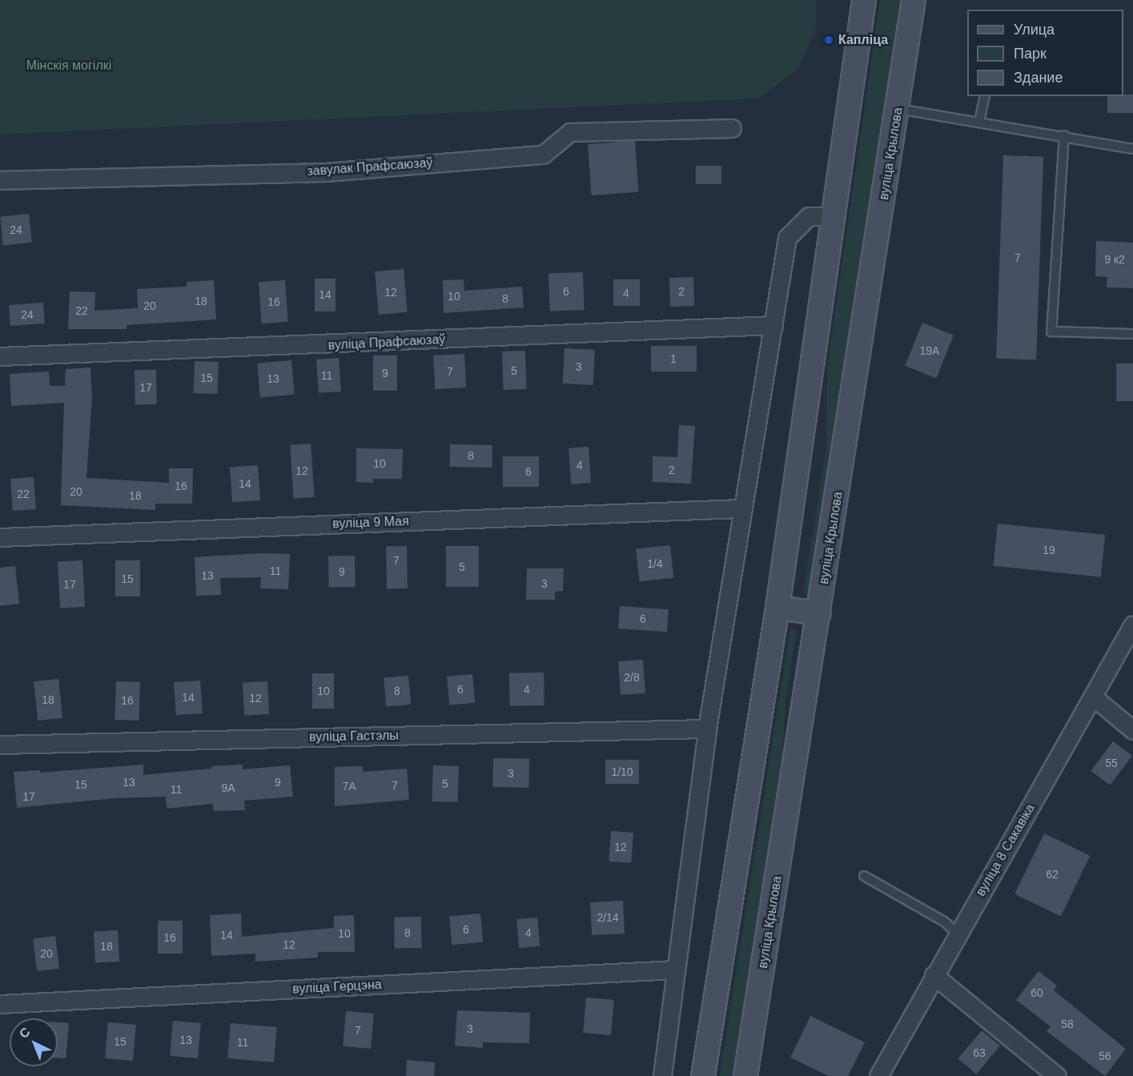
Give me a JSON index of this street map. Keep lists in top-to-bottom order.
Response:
{
  "streets": {
    "main road": ["вуліца Крылова"],
    "street": [
      "завулак Прафсаюзаў",
      "вуліца Прафсаюзаў",
      "вуліца 9 Мая",
      "вуліца Гастэлы",
      "вуліца 8 Сакавіка",
      "вуліца Герцэна"
    ]
  },
  "parks": ["Мінскія могілкі"],
  "places": ["Капліца"],
  "house_numbers": [
    "24",
    "7",
    "9 к2",
    "6",
    "2",
    "12",
    "4",
    "14",
    "10",
    "8",
    "18",
    "16",
    "20",
    "22",
    "24",
    "19А",
    "1",
    "3",
    "5",
    "7",
    "9",
    "11",
    "15",
    "13",
    "17",
    "8",
    "10",
    "4",
    "2",
    "12",
    "6",
    "14",
    "16",
    "20",
    "22",
    "18",
    "19",
    "7",
    "1/4",
    "5",
    "11",
    "9",
    "13",
    "15",
    "3",
    "17",
    "6",
    "2/8",
    "6",
    "4",
    "10",
    "8",
    "14",
    "12",
    "18",
    "16",
    "55",
    "1/10",
    "3",
    "13",
    "9",
    "5",
    "15",
    "7",
    "7А",
    "9А",
    "11",
    "17",
    "12",
    "62",
    "2/14",
    "6",
    "8",
    "4",
    "10",
    "14",
    "16",
    "12",
    "18",
    "20",
    "60",
    "58",
    "3",
    "7",
    "13",
    "15",
    "11",
    "63",
    "56"
  ],
  "legend": ["Улица", "Парк", "Здание"],
  "north": "top left"
}
